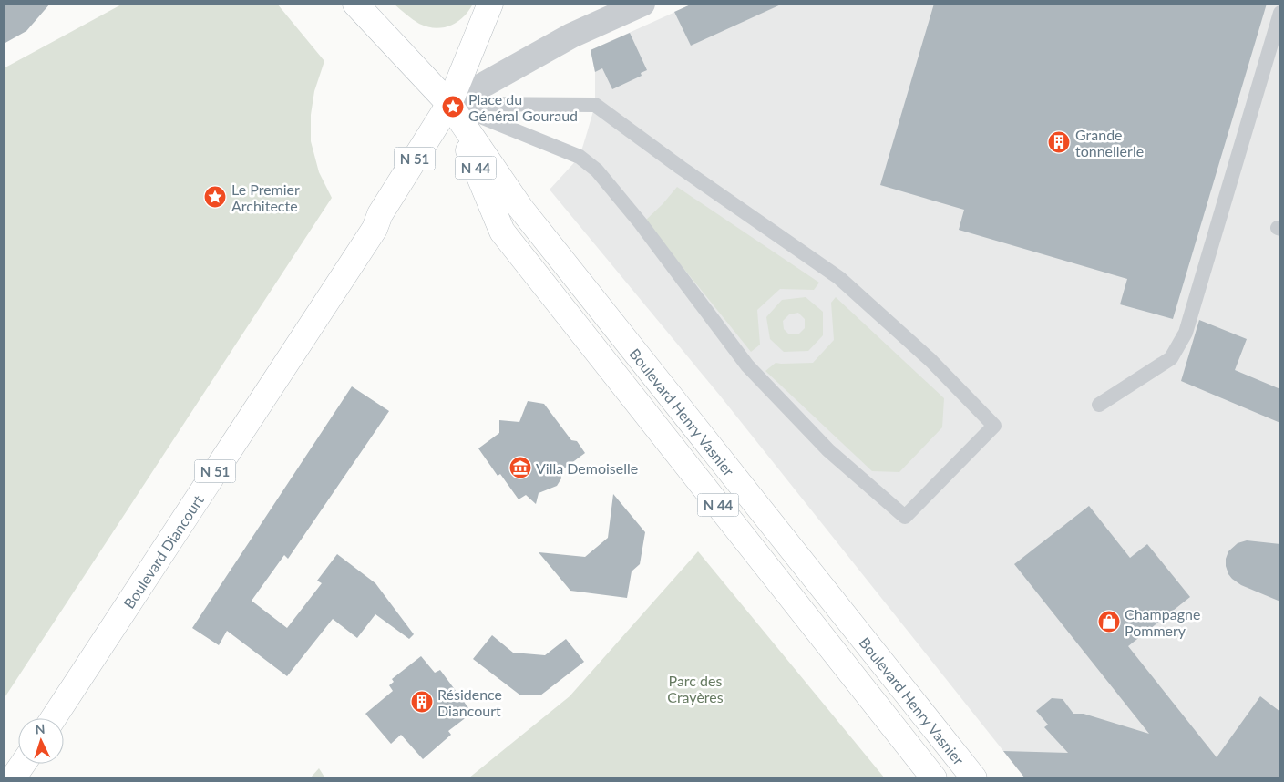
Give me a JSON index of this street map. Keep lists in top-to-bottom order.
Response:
{
  "streets": {
    "main road": [
      "N 51",
      "N 44",
      "Boulevard Henry Vasnier",
      "Boulevard Diancourt"
    ]
  },
  "crossings": [
    ["N 51", "Boulevard Henry Vasnier"],
    ["N 51", "Boulevard Diancourt"],
    ["Boulevard Henry Vasnier", "Boulevard Diancourt"]
  ],
  "parks": ["Parc des Crayères"],
  "places": {
    "place": ["Place du Général Gouraud", "Le Premier Architecte"],
    "building": ["Grande tonnellerie", "Résidence Diancourt"],
    "museum": ["Villa Demoiselle"],
    "shop": ["Champagne Pommery"]
  },
  "north": "top"
}
